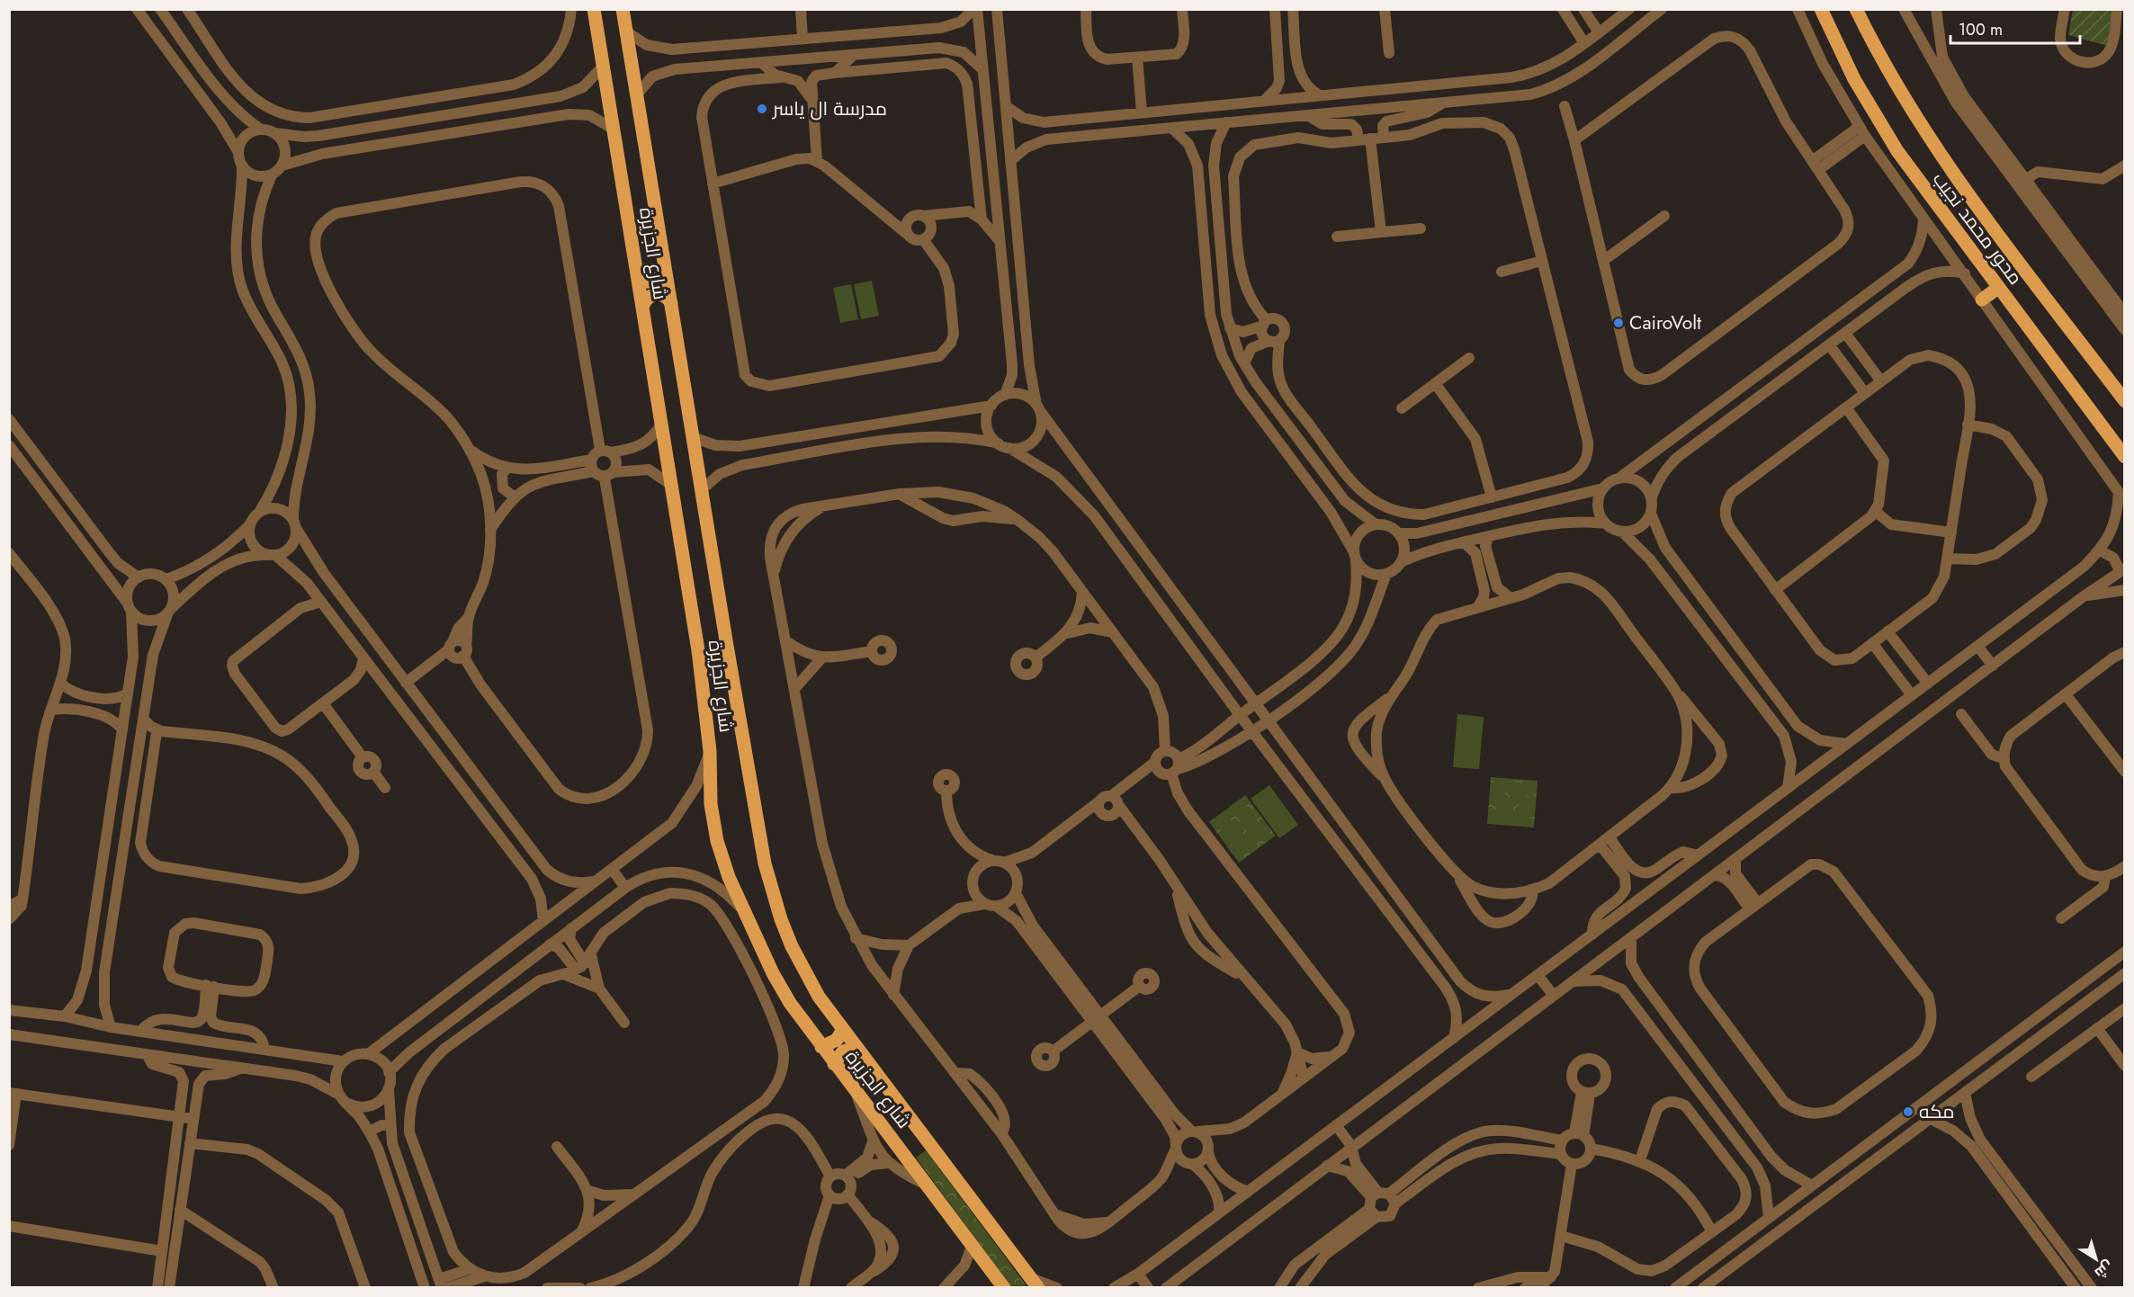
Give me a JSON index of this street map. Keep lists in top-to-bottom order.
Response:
{
  "streets": {
    "main road": ["محور محمد نجيب", "شارع الجزيرة"]
  },
  "places": ["مدرسة ال ياسر", "CairoVolt", "مكه"],
  "scale_bar": "100 m",
  "north": "bottom right"
}
